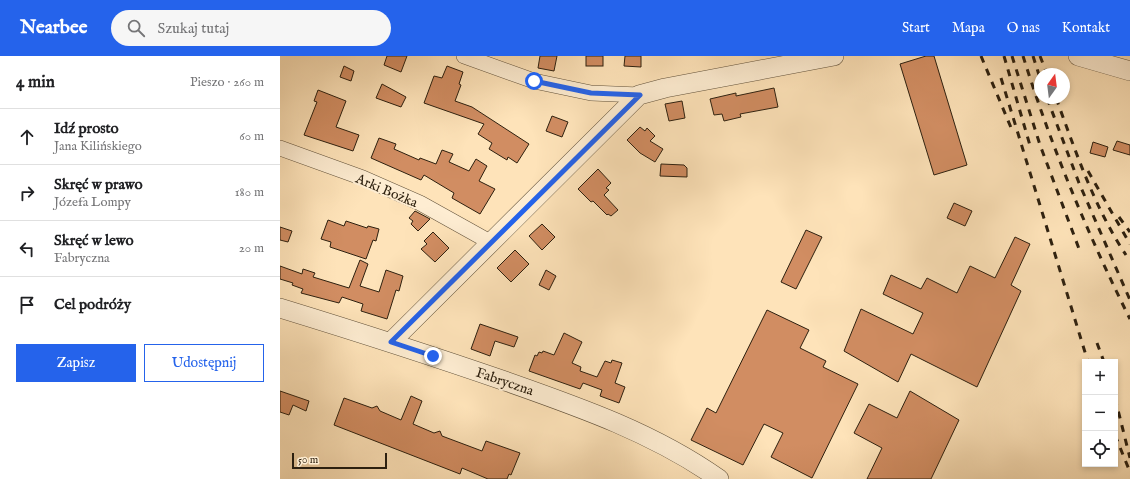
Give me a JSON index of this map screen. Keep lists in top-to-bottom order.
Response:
{
  "streets": {
    "street": ["Arki Bożka", "Fabryczna"]
  },
  "scale_bar": "50 m",
  "north": "top",
  "page": {
    "header": "Nearbee",
    "search": "Szukaj tutaj",
    "nav": [
      "Start",
      "Mapa",
      "O nas",
      "Kontakt"
    ],
    "heading": ["4 min", "Pieszo · 260 m"],
    "list": [
      ["Idź prosto", "Jana Kilińskiego", "60 m"],
      ["Skręć w prawo", "Józefa Lompy", "180 m"],
      ["Skręć w lewo", "Fabryczna", "20 m"],
      "Cel podróży"
    ],
    "buttons": ["Zapisz", "Udostępnij"],
    "map_buttons": ["+", "−"],
    "scale": "50 m"
  }
}
